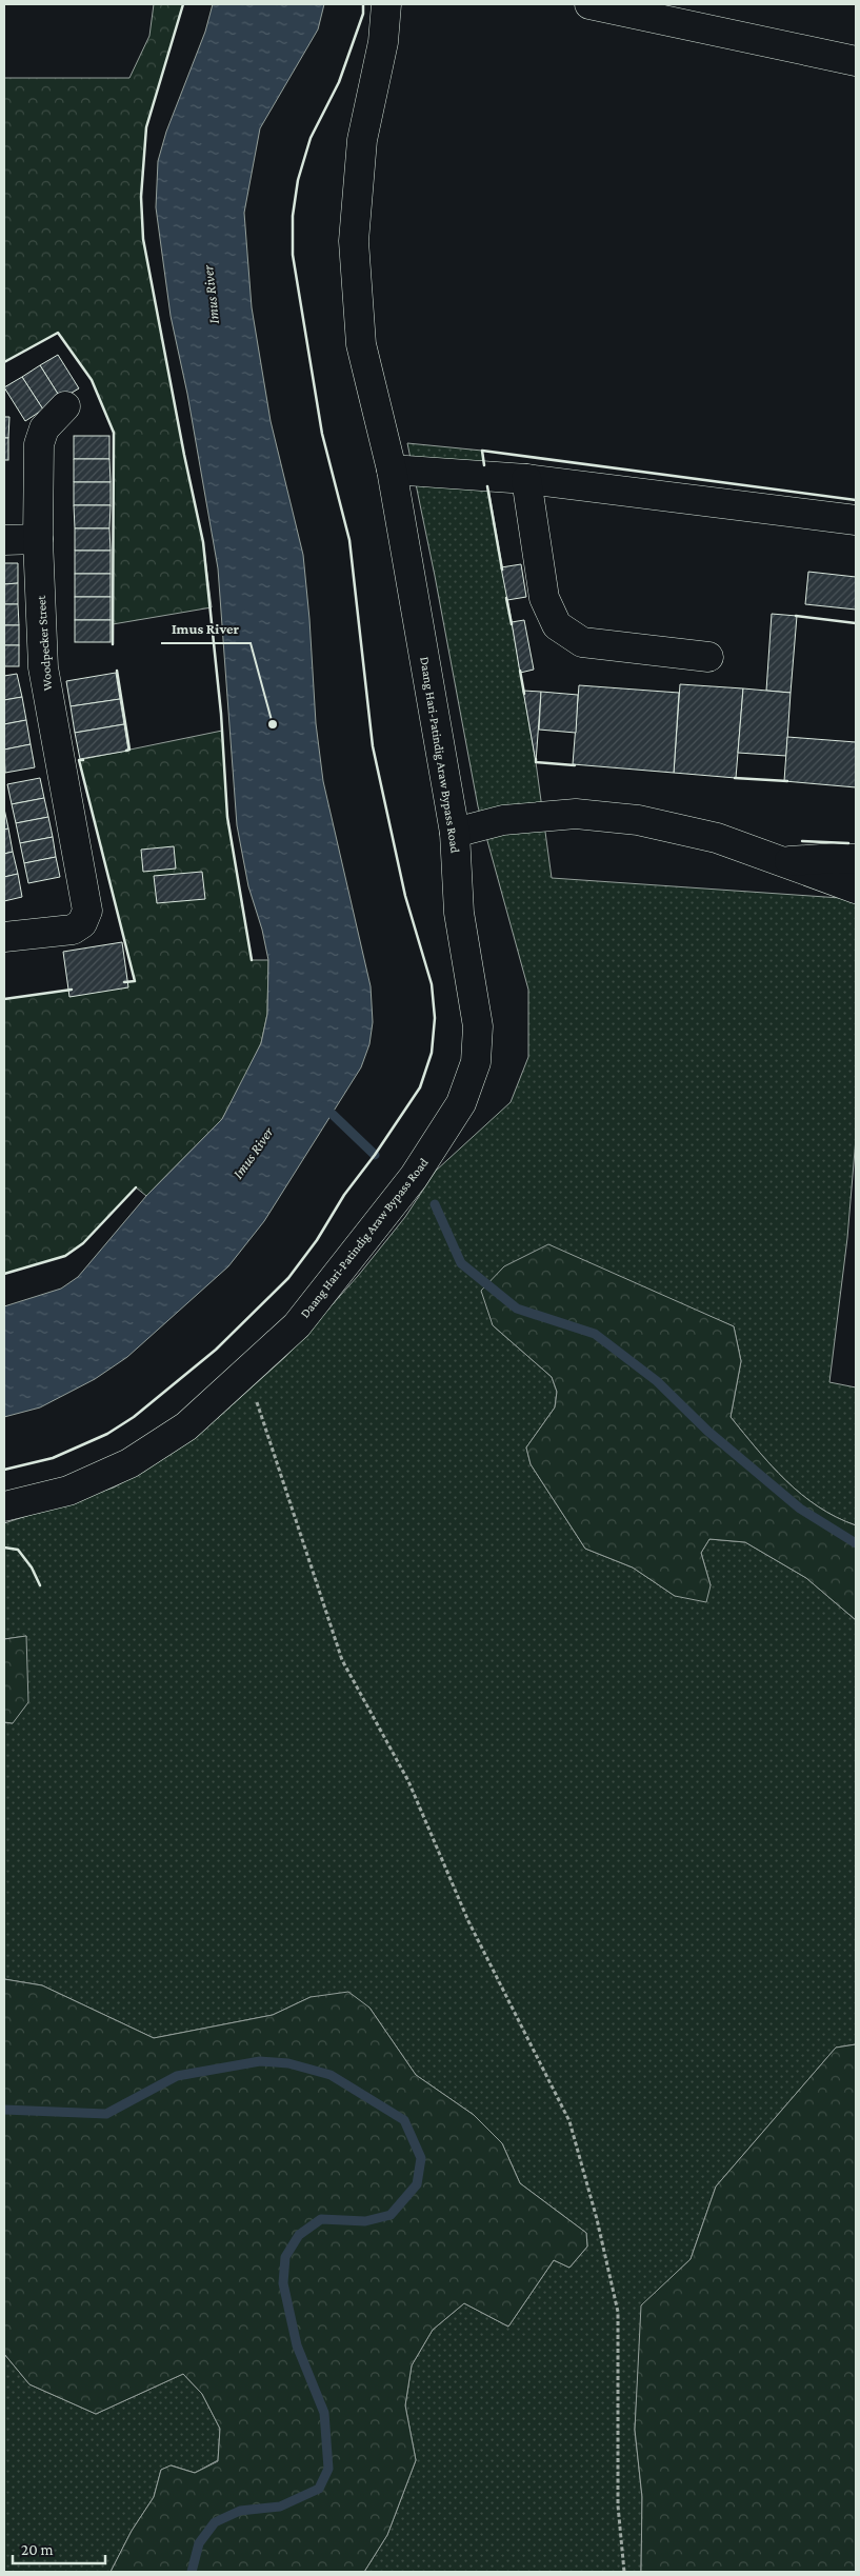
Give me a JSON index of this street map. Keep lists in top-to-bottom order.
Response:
{
  "streets": {
    "main road": ["Woodpecker Street", "Daang Hari-Patindig Araw Bypass Road"]
  },
  "water": ["Imus River"],
  "places": ["Imus River"],
  "scale_bar": "20 m"
}
